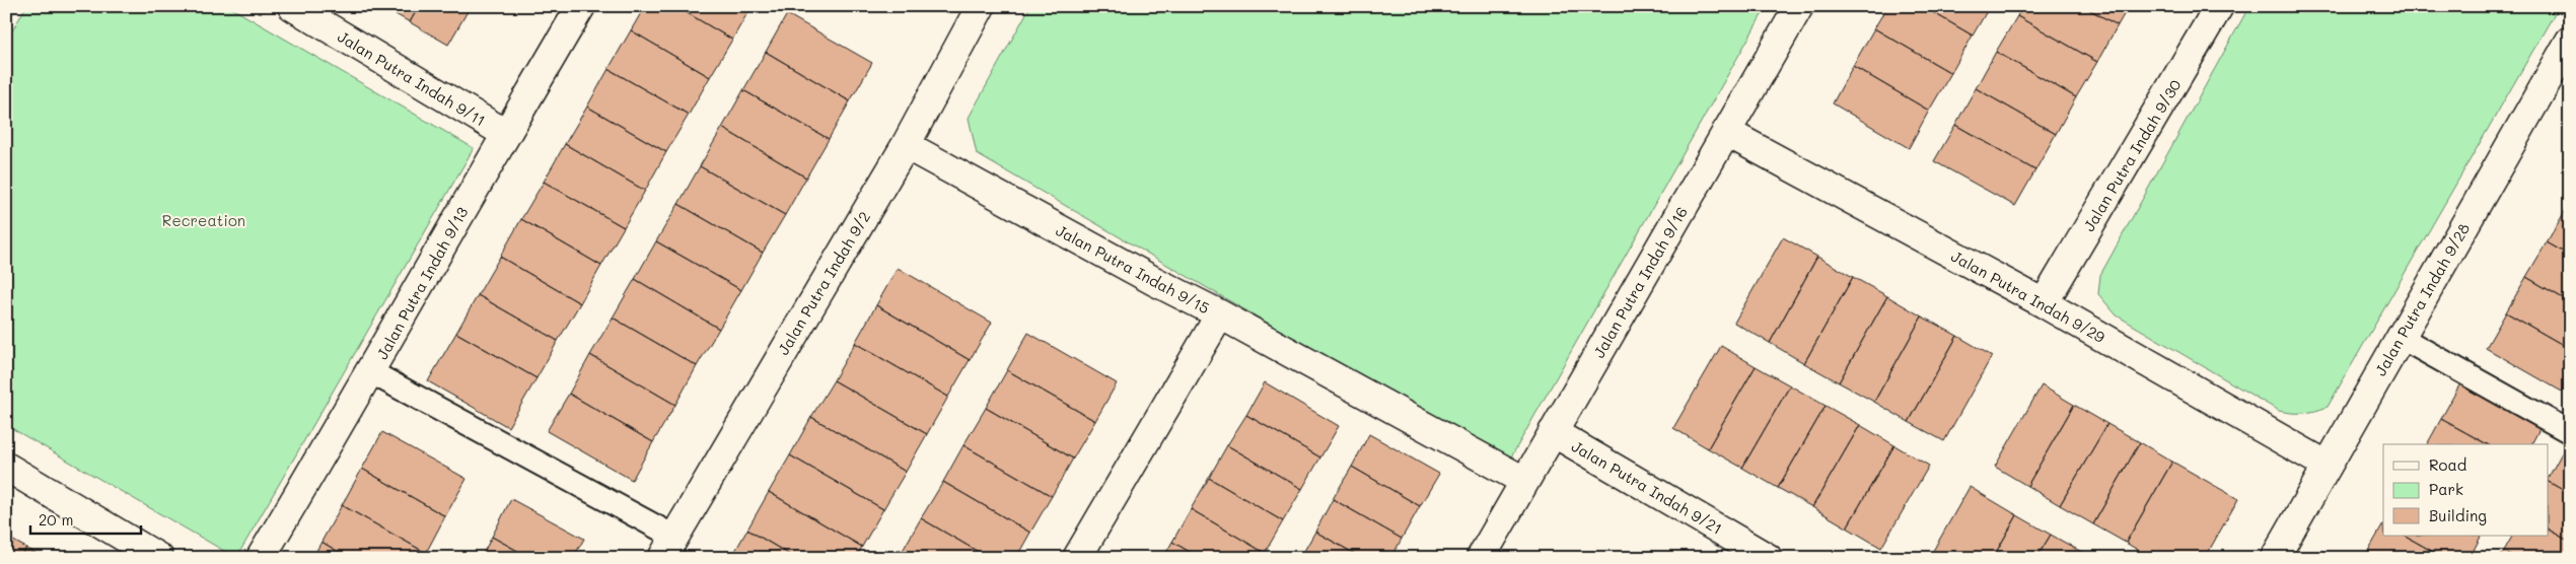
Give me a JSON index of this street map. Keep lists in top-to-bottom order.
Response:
{
  "streets": {
    "street": [
      "Jalan Putra Indah 9/11",
      "Jalan Putra Indah 9/30",
      "Jalan Putra Indah 9/15",
      "Jalan Putra Indah 9/16",
      "Jalan Putra Indah 9/13",
      "Jalan Putra Indah 9/2",
      "Jalan Putra Indah 9/29",
      "Jalan Putra Indah 9/28",
      "Jalan Putra Indah 9/21"
    ]
  },
  "crossings": [
    ["Jalan Putra Indah 9/11", "Jalan Putra Indah 9/13"],
    ["Jalan Putra Indah 9/30", "Jalan Putra Indah 9/29"],
    ["Jalan Putra Indah 9/15", "Jalan Putra Indah 9/2"],
    ["Jalan Putra Indah 9/16", "Jalan Putra Indah 9/29"],
    ["Jalan Putra Indah 9/16", "Jalan Putra Indah 9/21"],
    ["Jalan Putra Indah 9/29", "Jalan Putra Indah 9/28"]
  ],
  "parks": ["Recreation"],
  "legend": ["Road", "Park", "Building"],
  "scale_bar": "20 m"
}
